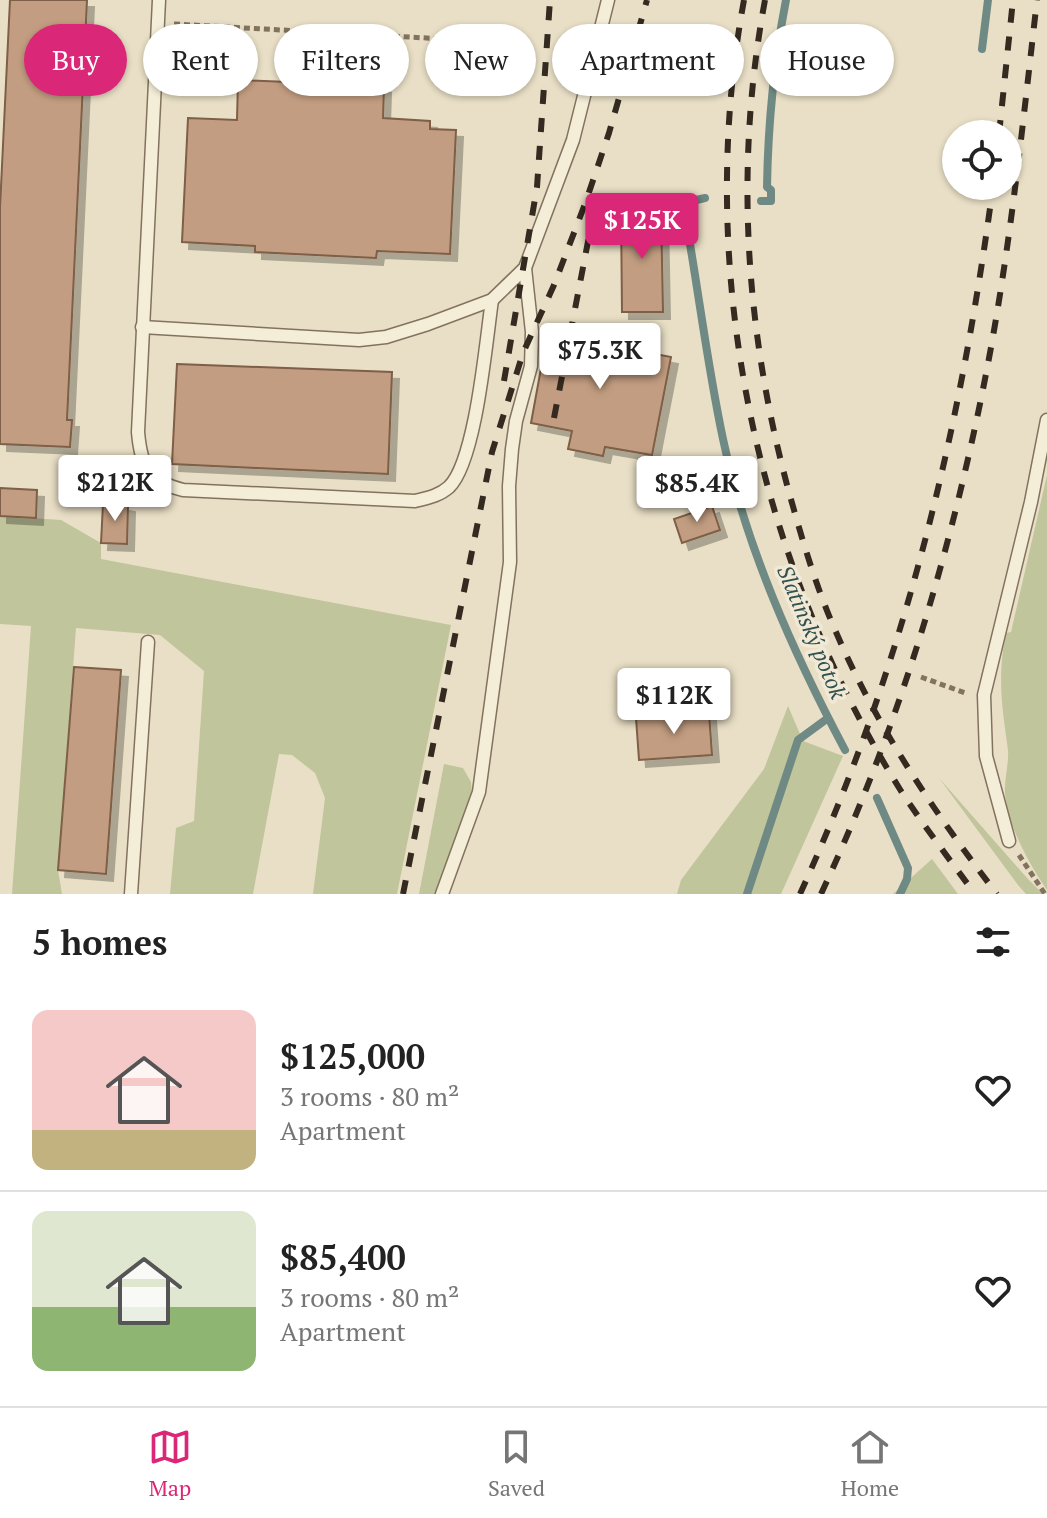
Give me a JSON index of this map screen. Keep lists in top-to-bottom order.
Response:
{
  "water": ["Slatinský potok"],
  "page": {
    "chip": [
      "Buy",
      "Rent",
      "Filters",
      "New",
      "Apartment",
      "House"
    ],
    "price": [
      "$125K",
      "$75.3K",
      "$212K",
      "$85.4K",
      "$112K"
    ],
    "heading": "5 homes",
    "list": [
      {
        "name": "$125,000",
        "note": "3 rooms · 80 m² · Apartment"
      },
      {
        "name": "$85,400",
        "note": "3 rooms · 80 m² · Apartment"
      }
    ],
    "tabs": ["Map", "Saved", "Home"]
  }
}
